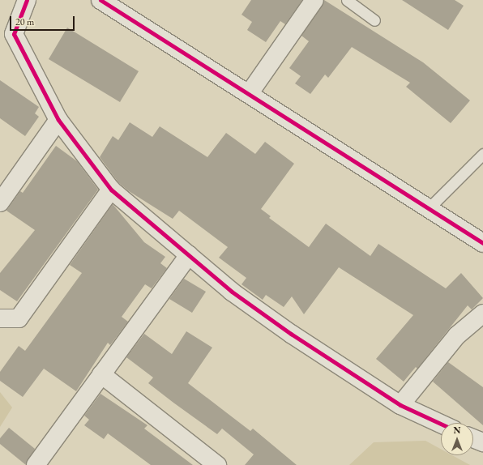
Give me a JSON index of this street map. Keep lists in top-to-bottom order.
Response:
{
  "scale_bar": "20 m",
  "north": "top"
}
